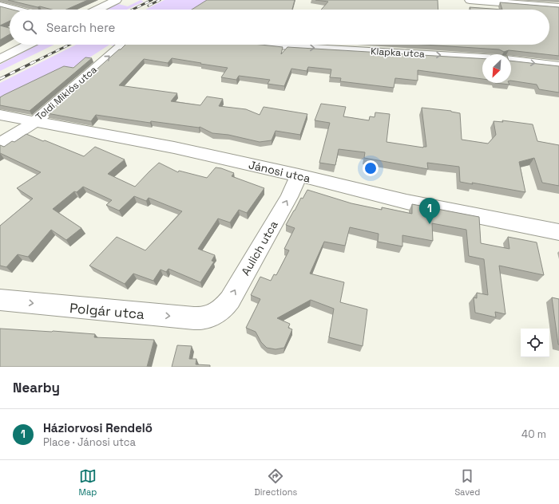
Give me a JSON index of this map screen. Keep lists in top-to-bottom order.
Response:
{
  "streets": {
    "street": [
      "Klapka utca",
      "Toldi Miklós utca",
      "Jánosi utca",
      "Aulich utca",
      "Polgár utca"
    ]
  },
  "crossings": [
    ["Toldi Miklós utca", "Jánosi utca"],
    ["Jánosi utca", "Aulich utca"],
    ["Aulich utca", "Polgár utca"]
  ],
  "one_way": [
    "Klapka utca",
    "Toldi Miklós utca",
    "Aulich utca",
    "Polgár utca"
  ],
  "north": "bottom left",
  "page": {
    "search": "Search here",
    "pins": "1",
    "heading": "Nearby",
    "list": [
      {
        "mark": "1",
        "name": "Háziorvosi Rendelő",
        "note": "Place · Jánosi utca",
        "value": "40 m"
      }
    ],
    "nav": ["Map", "Directions", "Saved"]
  }
}
